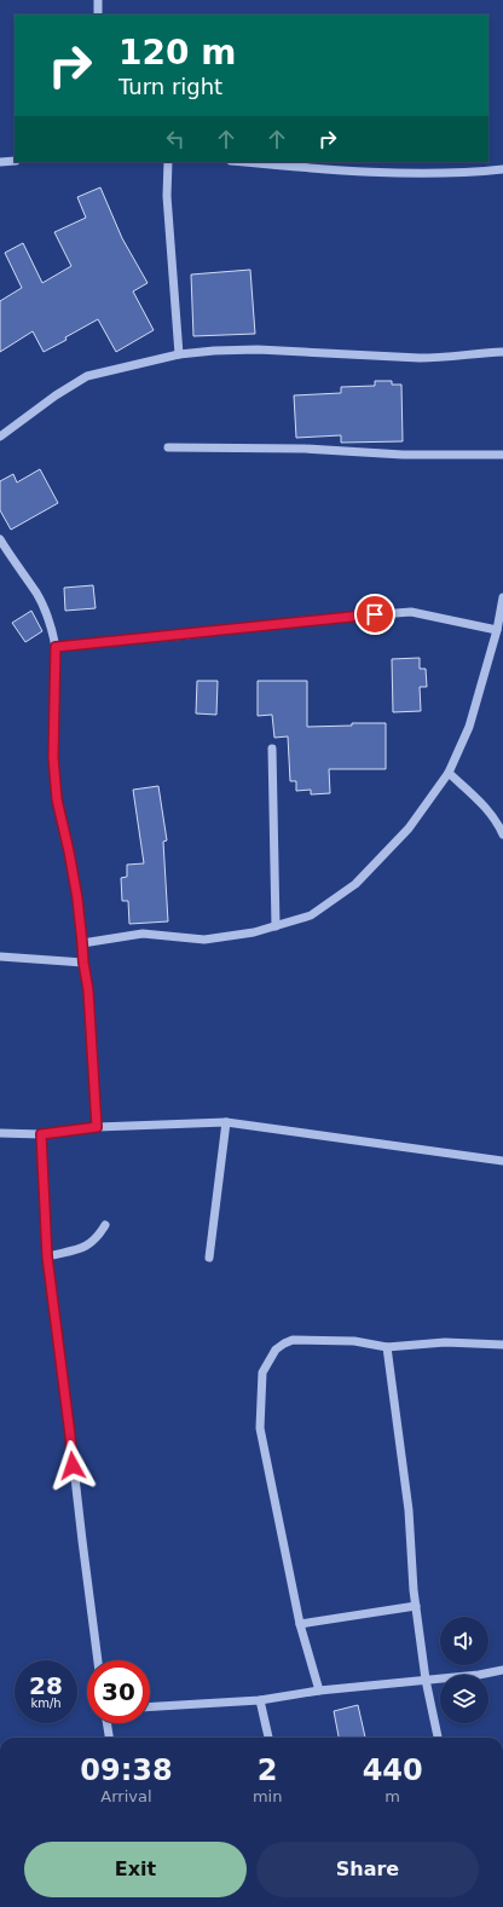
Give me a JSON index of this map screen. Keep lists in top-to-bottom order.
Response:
{
  "page": {
    "turn": ["120 m", "Turn right"],
    "speed": "28 km/h",
    "limit": "30",
    "eta": [
      "09:38",
      "Arrival",
      "2",
      "min",
      "440",
      "m"
    ],
    "buttons": ["Exit", "Share"]
  }
}
